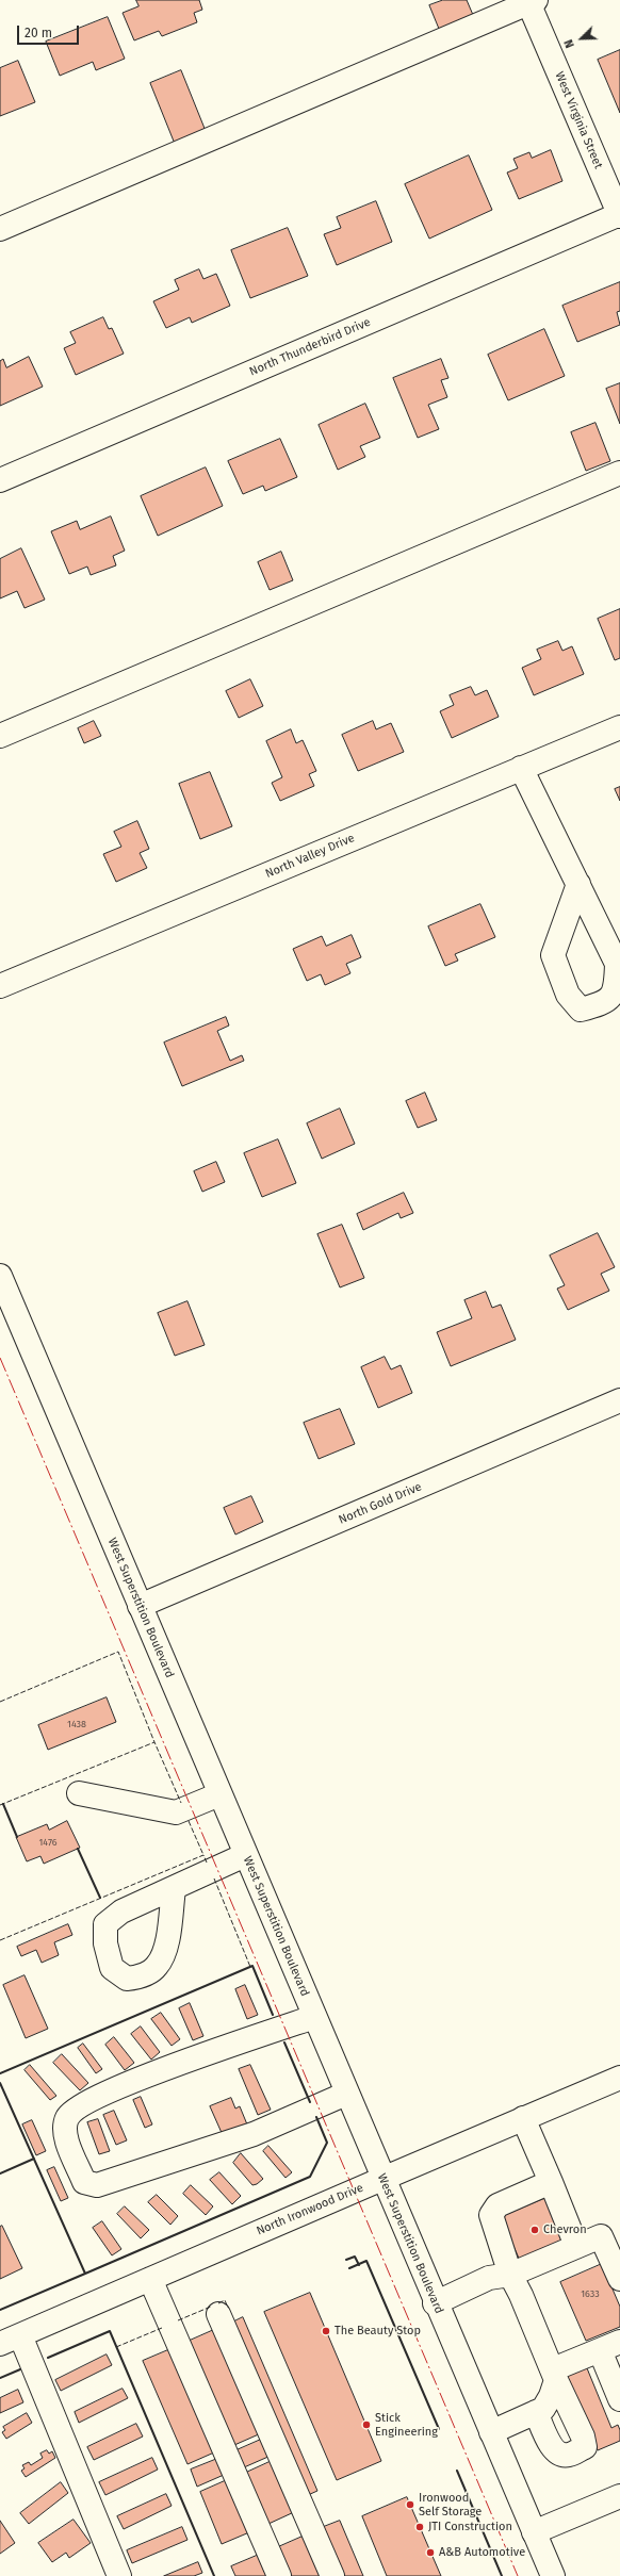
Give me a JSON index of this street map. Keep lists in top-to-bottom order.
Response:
{
  "streets": {
    "street": [
      "West Virginia Street",
      "North Thunderbird Drive",
      "North Valley Drive",
      "North Gold Drive",
      "West Superstition Boulevard",
      "North Ironwood Drive"
    ]
  },
  "crossings": [
    ["West Virginia Street", "North Thunderbird Drive"],
    ["North Gold Drive", "West Superstition Boulevard"],
    ["West Superstition Boulevard", "North Ironwood Drive"]
  ],
  "places": [
    "Chevron",
    "The Beauty Stop",
    "Stick Engineering",
    "Ironwood Self Storage",
    "JTI Construction",
    "A&B Automotive"
  ],
  "house_numbers": ["1438", "1476", "1633"],
  "scale_bar": "20 m",
  "north": "bottom left"
}
